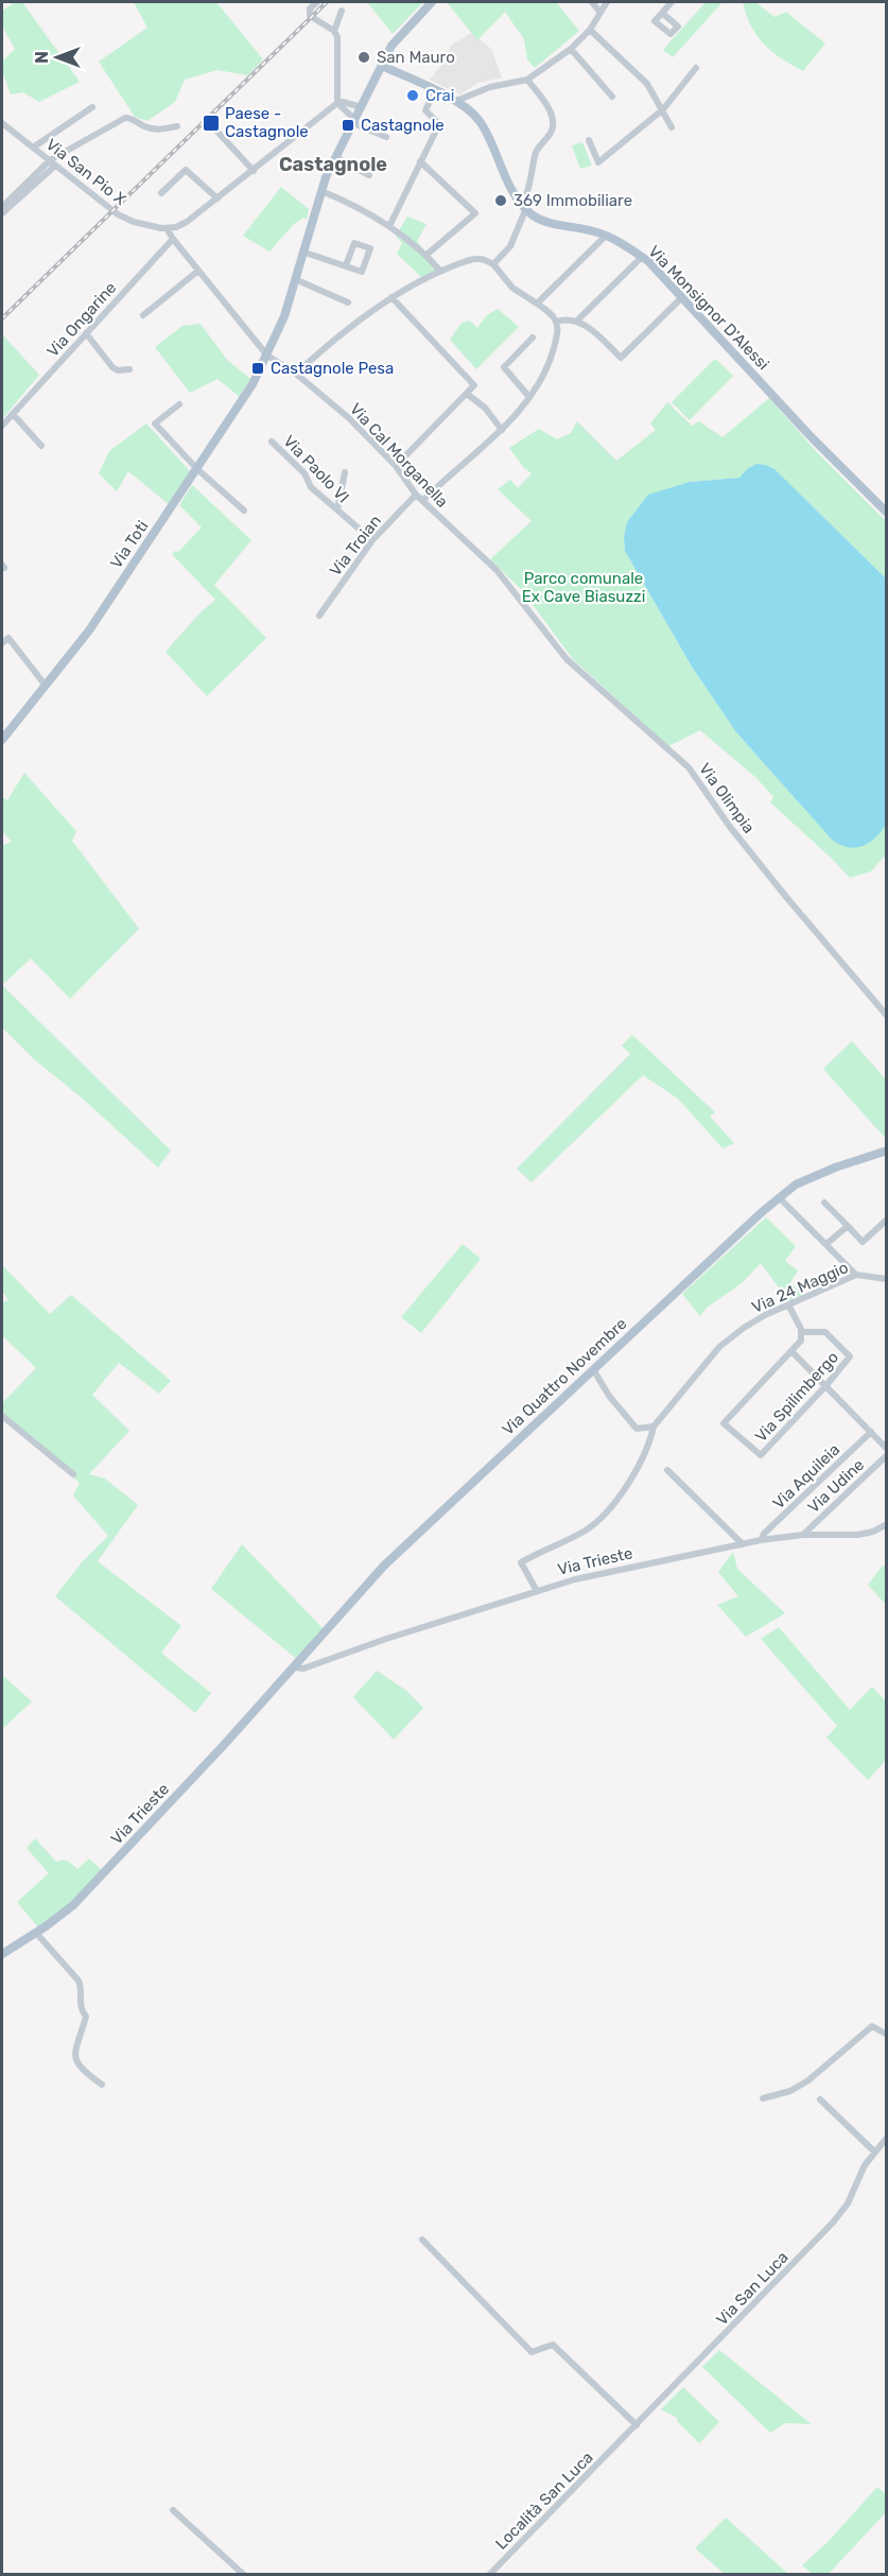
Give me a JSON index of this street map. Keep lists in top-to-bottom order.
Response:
{
  "streets": {
    "main road": [
      "Via Monsignor D'Alessi",
      "Via Toti",
      "Via Quattro Novembre",
      "Via Trieste"
    ],
    "street": [
      "Via San Pio X",
      "Via Ongarine",
      "Via Cal Morganella",
      "Via Paolo VI",
      "Via Troian",
      "Via Olimpia",
      "Via 24 Maggio",
      "Via Spilimbergo",
      "Via Aquileia",
      "Via Udine",
      "Via San Luca",
      "Località San Luca"
    ]
  },
  "crossings": [
    ["Via Monsignor D'Alessi", "Via Toti"],
    ["Via Cal Morganella", "Via Toti"],
    ["Via Cal Morganella", "Via Troian"],
    ["Via Cal Morganella", "Via Olimpia"],
    ["Via Paolo VI", "Via Troian"],
    ["Via 24 Maggio", "Via Trieste"],
    ["Via Quattro Novembre", "Via Trieste"],
    ["Via Aquileia", "Via Trieste"],
    ["Via Udine", "Via Trieste"],
    ["Via San Luca", "Località San Luca"]
  ],
  "districts": ["Castagnole"],
  "parks": ["Parco comunale Ex Cave Biasuzzi"],
  "places": {
    "other": ["San Mauro", "Crai", "369 Immobiliare"],
    "transit": ["Paese - Castagnole", "Castagnole", "Castagnole Pesa"]
  },
  "north": "left"
}
